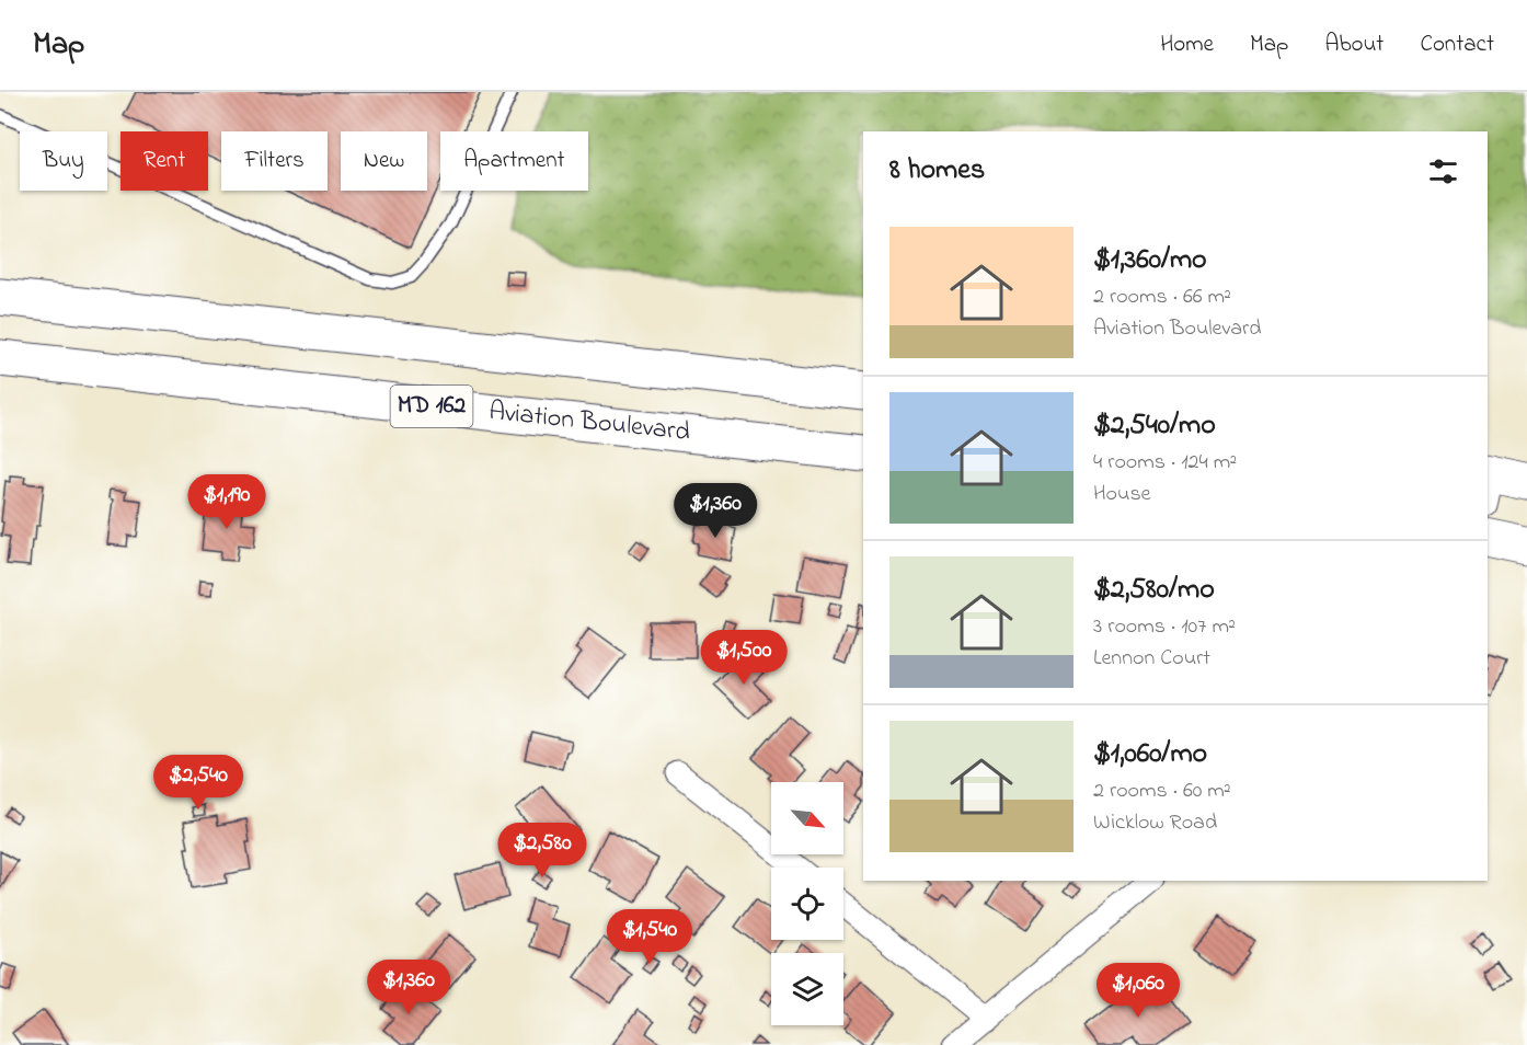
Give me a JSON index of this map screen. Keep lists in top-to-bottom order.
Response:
{
  "streets": {
    "main road": ["MD 162", "Aviation Boulevard"]
  },
  "north": "bottom right",
  "page": {
    "header": "Map",
    "nav": [
      "Home",
      "Map",
      "About",
      "Contact"
    ],
    "chip": [
      "Buy",
      "Rent",
      "Filters",
      "New",
      "Apartment"
    ],
    "heading": "8 homes",
    "list": [
      {
        "name": "$1,360/mo",
        "note": "2 rooms · 66 m² · Aviation Boulevard"
      },
      {
        "name": "$2,540/mo",
        "note": "4 rooms · 124 m² · House"
      },
      {
        "name": "$2,580/mo",
        "note": "3 rooms · 107 m² · Lennon Court"
      },
      {
        "name": "$1,060/mo",
        "note": "2 rooms · 60 m² · Wicklow Road"
      }
    ],
    "price": [
      "$1,190",
      "$1,360",
      "$1,500",
      "$2,540",
      "$2,580",
      "$1,540",
      "$1,360",
      "$1,060"
    ]
  }
}
